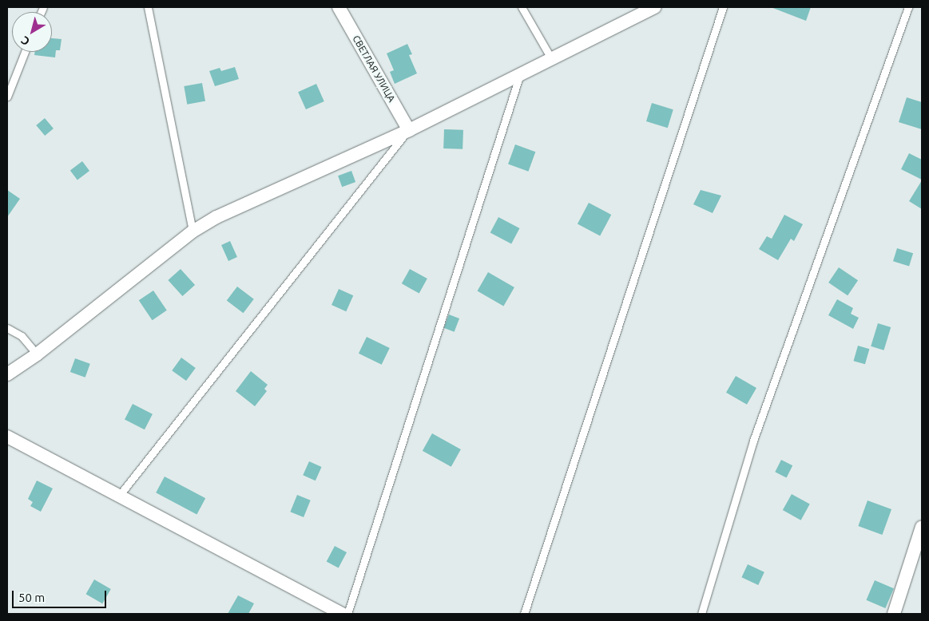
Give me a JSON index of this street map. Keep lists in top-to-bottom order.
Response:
{
  "streets": {
    "street": ["СВЕТЛАЯ УЛИЦА"]
  },
  "scale_bar": "50 m",
  "north": "bottom left"
}
